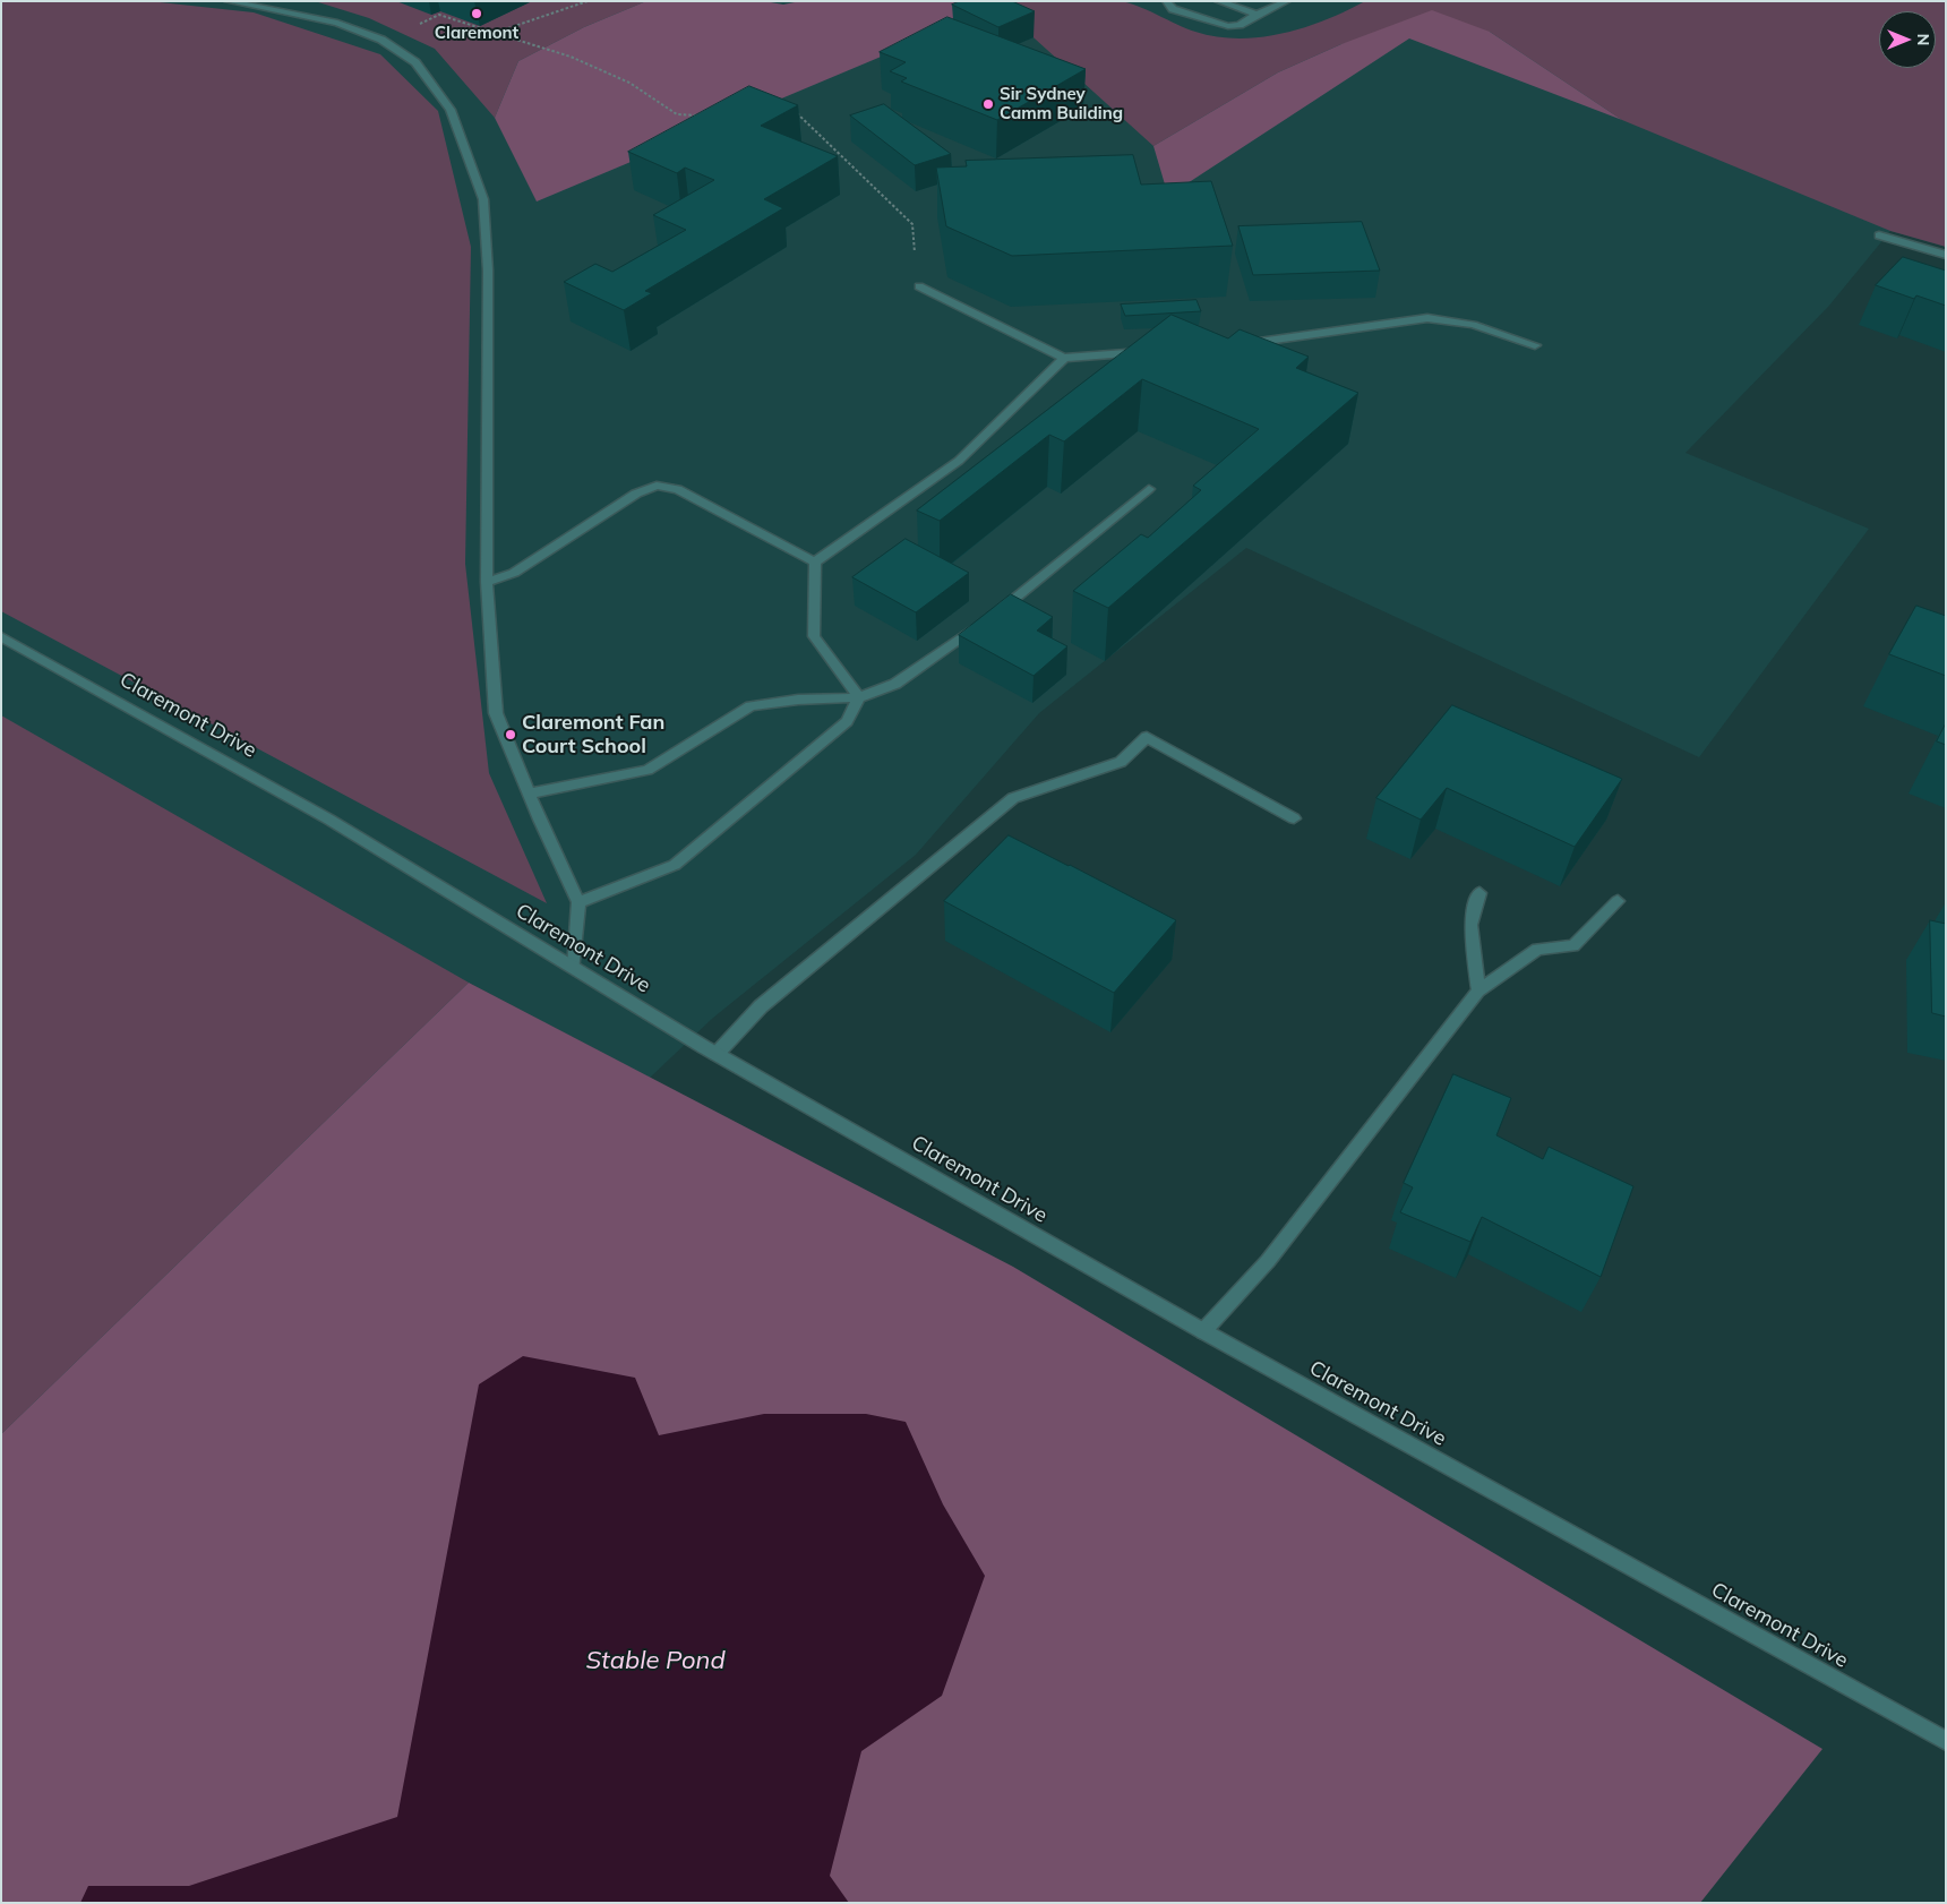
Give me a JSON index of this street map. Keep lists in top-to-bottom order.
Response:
{
  "streets": {
    "street": ["Claremont Drive"]
  },
  "water": ["Stable Pond"],
  "places": ["Claremont", "Sir Sydney Camm Building", "Claremont Fan Court School"],
  "north": "right"
}
